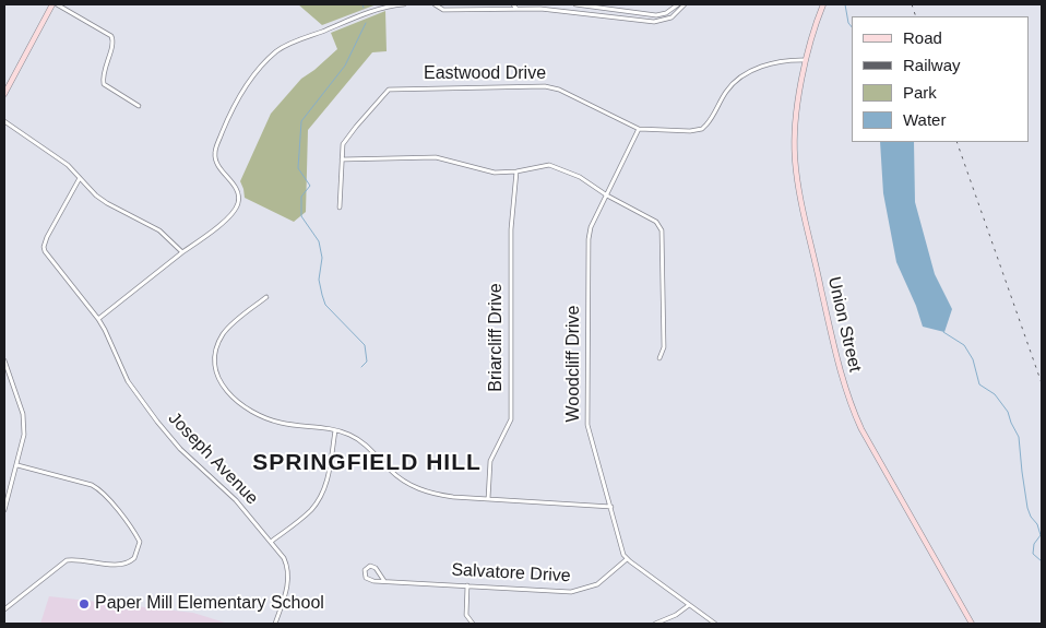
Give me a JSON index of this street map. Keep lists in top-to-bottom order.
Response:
{
  "streets": {
    "main road": ["Union Street"],
    "street": [
      "Eastwood Drive",
      "Briarcliff Drive",
      "Woodcliff Drive",
      "Joseph Avenue",
      "Salvatore Drive"
    ]
  },
  "crossings": [
    ["Eastwood Drive", "Union Street"],
    ["Eastwood Drive", "Woodcliff Drive"],
    ["Woodcliff Drive", "Salvatore Drive"]
  ],
  "districts": ["SPRINGFIELD HILL"],
  "places": ["Paper Mill Elementary School"],
  "legend": [
    "Road",
    "Railway",
    "Park",
    "Water"
  ]
}
